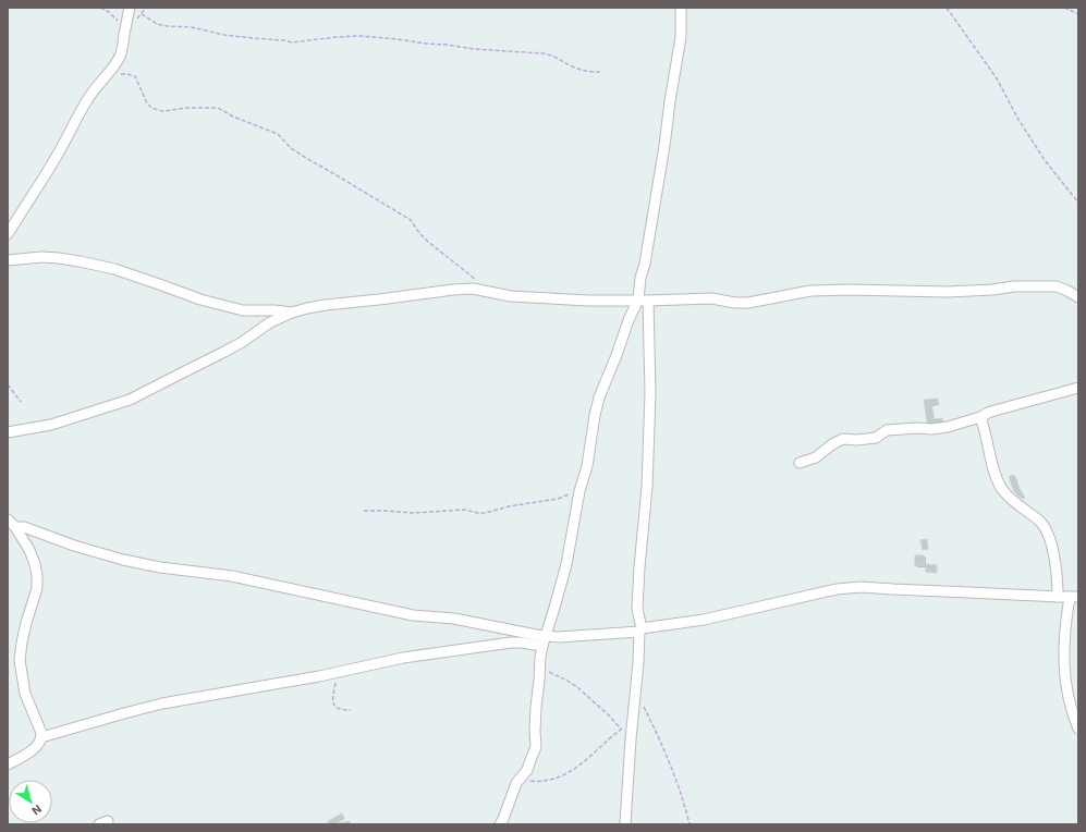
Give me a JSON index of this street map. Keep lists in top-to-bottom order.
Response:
{
  "north": "bottom right"
}
